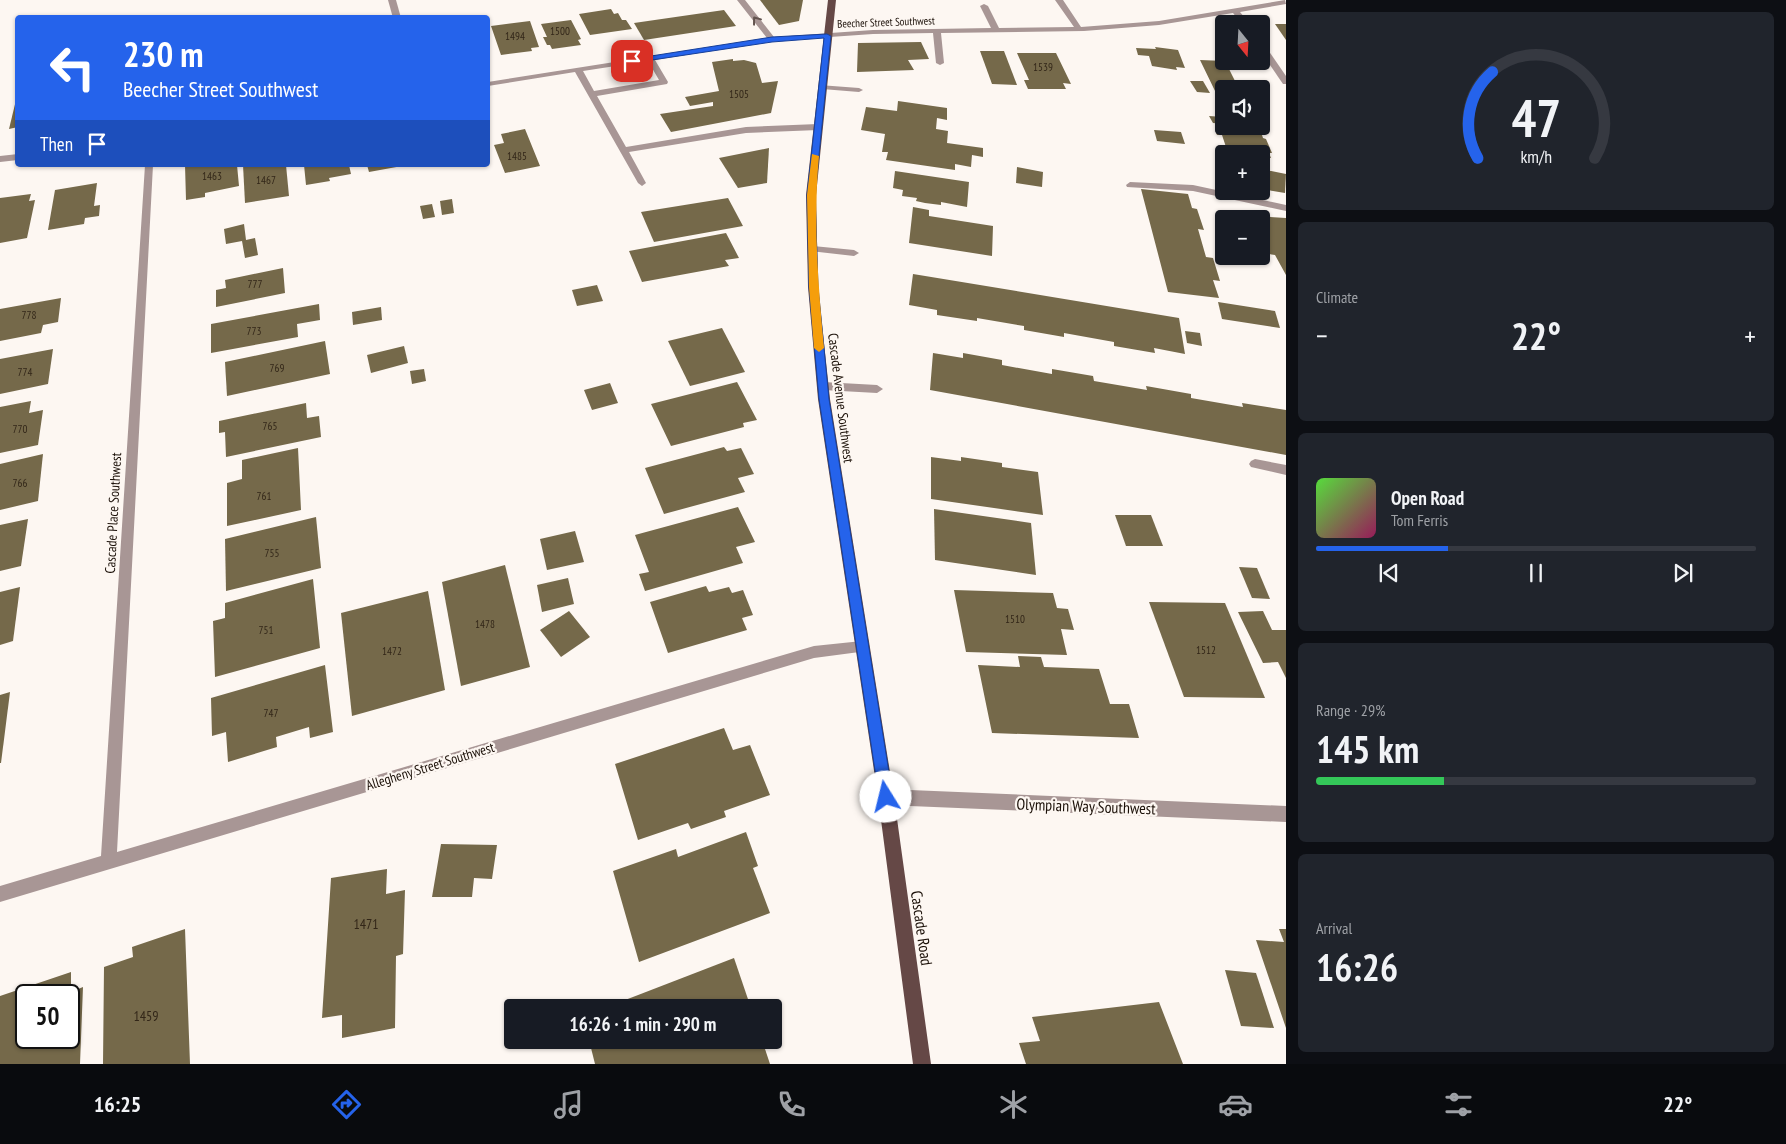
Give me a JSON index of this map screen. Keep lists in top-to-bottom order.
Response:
{
  "streets": {
    "main road": ["Cascade Avenue Southwest", "Cascade Road"],
    "street": [
      "Beecher Street Southwest",
      "Cascade Place Southwest",
      "Allegheny Street Southwest",
      "Olympian Way Southwest"
    ]
  },
  "crossings": [
    ["Beecher Street Southwest", "Cascade Avenue Southwest"],
    ["Cascade Avenue Southwest", "Allegheny Street Southwest"],
    ["Cascade Avenue Southwest", "Olympian Way Southwest"],
    ["Cascade Avenue Southwest", "Cascade Road"],
    ["Cascade Place Southwest", "Allegheny Street Southwest"],
    ["Olympian Way Southwest", "Cascade Road"]
  ],
  "house_numbers": [
    "1500",
    "1494",
    "1539",
    "1505",
    "1485",
    "1463",
    "1467",
    "777",
    "778",
    "773",
    "769",
    "774",
    "765",
    "770",
    "766",
    "761",
    "755",
    "1510",
    "1478",
    "751",
    "1512",
    "1472",
    "747",
    "1471",
    "1459"
  ],
  "north": "bottom",
  "page": {
    "map_buttons": ["+", "−"],
    "turn": ["230 m", "Beecher Street Southwest"],
    "then": "Then",
    "tile": [
      "Climate",
      ["Range · 29%", "145 km"],
      ["Arrival", "16:26"]
    ],
    "heat": ["−", "22°", "+"],
    "song": ["Open Road", "Tom Ferris"],
    "limit": "50",
    "trip": "16:26 · 1 min · 290 m",
    "tabs": ["16:25", "22°"],
    "gauge": ["47", "km/h"]
  }
}
